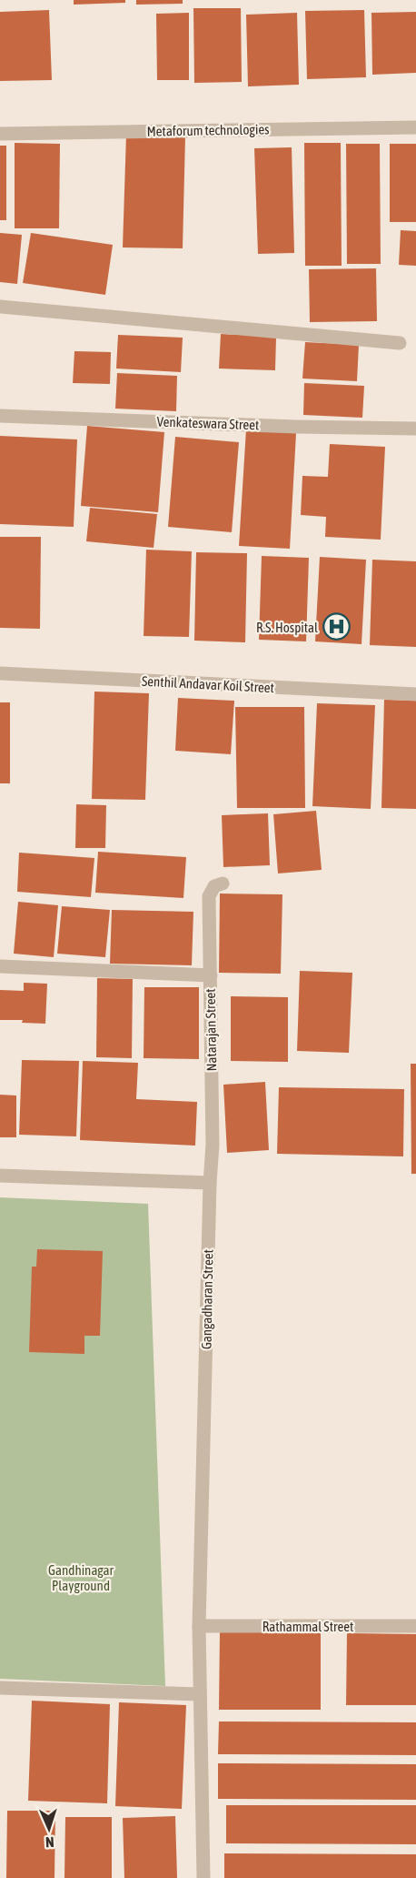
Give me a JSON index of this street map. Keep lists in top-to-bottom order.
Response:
{
  "streets": {
    "street": [
      "Metaforum technologies",
      "Venkateswara Street",
      "Senthil Andavar Koil Street",
      "Natarajan Street",
      "Gangadharan Street",
      "Rathammal Street"
    ]
  },
  "crossings": [
    ["Natarajan Street", "Gangadharan Street"],
    ["Gangadharan Street", "Rathammal Street"]
  ],
  "parks": ["Gandhinagar Playground"],
  "places": {
    "hospital": ["R.S. Hospital"]
  },
  "north": "bottom"
}
